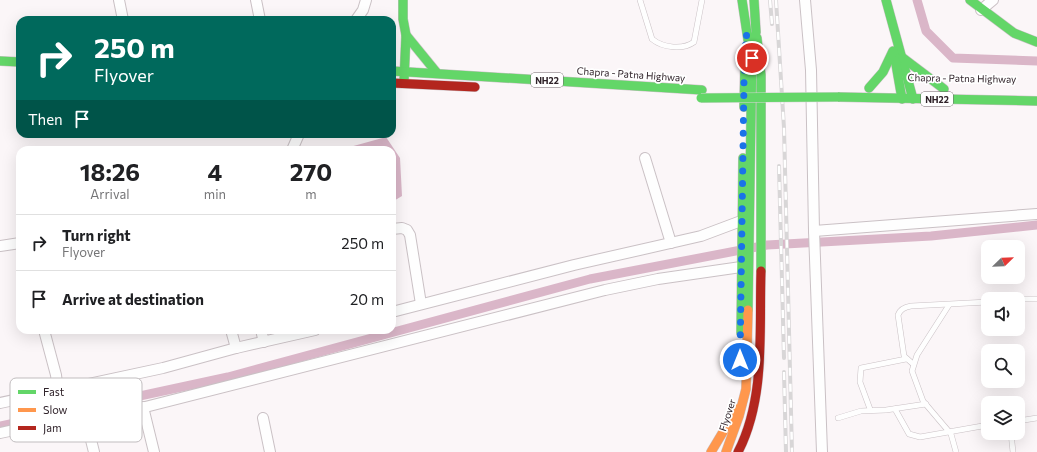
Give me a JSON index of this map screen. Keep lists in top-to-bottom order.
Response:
{
  "streets": {
    "main road": ["Chapra - Patna Highway", "NH22", "Flyover"]
  },
  "crossings": [
    ["Chapra - Patna Highway", "NH22"]
  ],
  "legend": ["Fast", "Slow", "Jam"],
  "north": "top right",
  "page": {
    "turn": ["250 m", "Flyover"],
    "then": "Then",
    "eta": [
      "18:26",
      "Arrival",
      "4",
      "min",
      "270",
      "m"
    ],
    "list": [
      {
        "name": "Turn right",
        "note": "Flyover",
        "value": "250 m"
      },
      {
        "name": "Arrive at destination",
        "value": "20 m"
      }
    ]
  }
}
